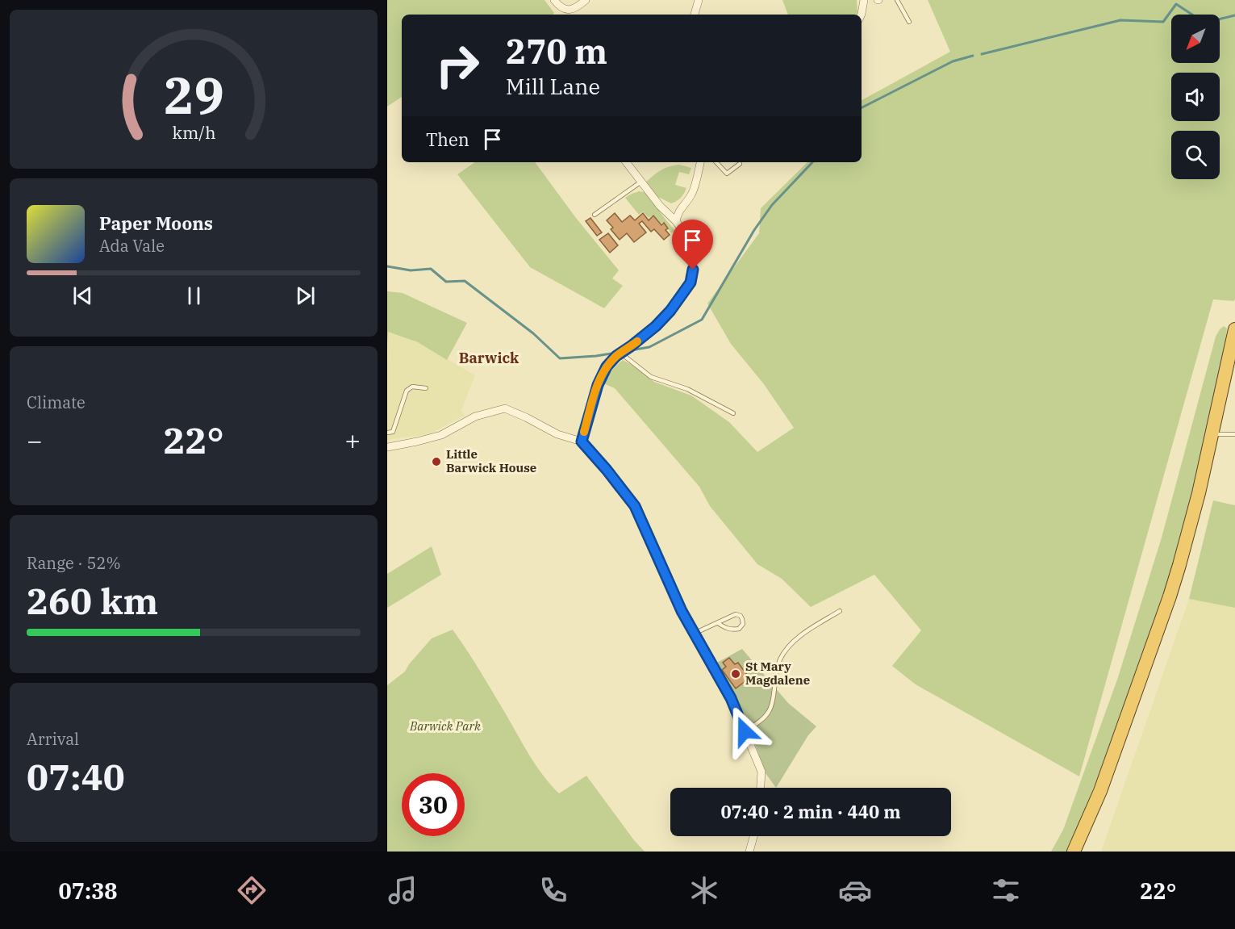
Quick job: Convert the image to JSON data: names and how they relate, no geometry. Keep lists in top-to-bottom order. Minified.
{"districts":["Barwick"],"parks":["Barwick Park"],"places":["Little Barwick House","St Mary Magdalene"],"north":"bottom left","page":{"turn":["270 m","Mill Lane"],"then":"Then","song":["Paper Moons","Ada Vale"],"tile":["Climate",["Range · 52%","260 km"],["Arrival","07:40"]],"heat":["−","22°","+"],"limit":"30","trip":"07:40 · 2 min · 440 m","tabs":["07:38","22°"],"gauge":["29","km/h"]}}
